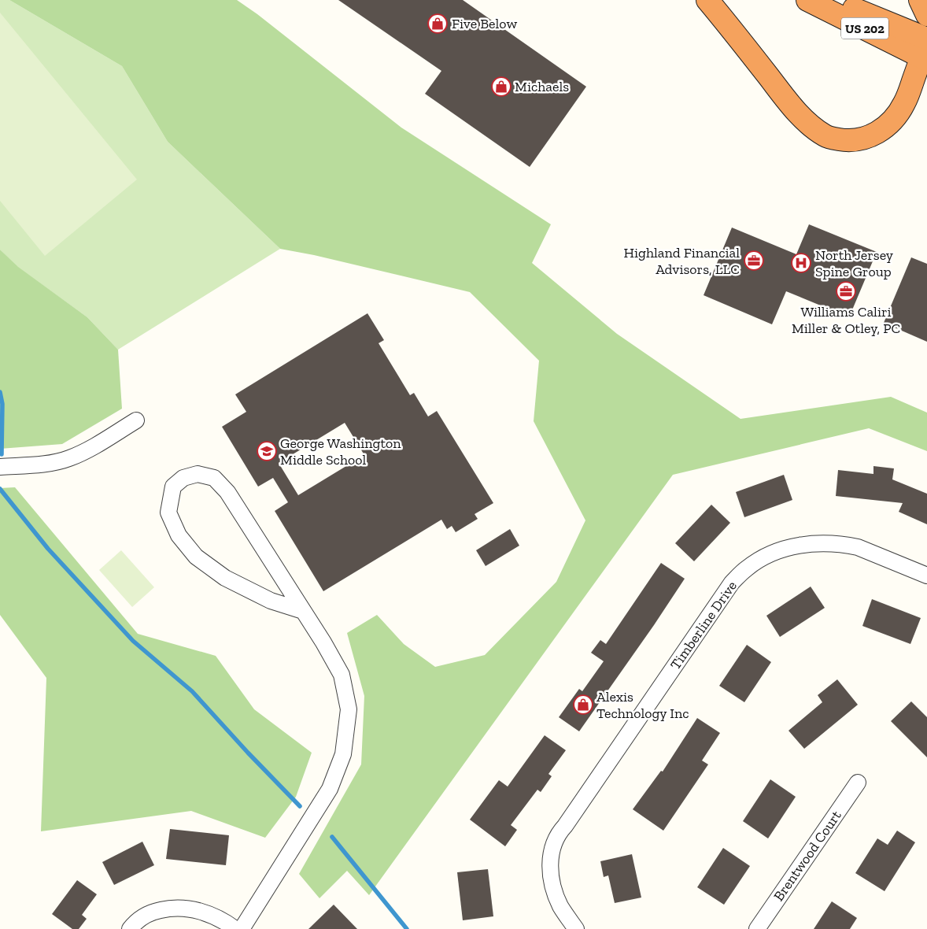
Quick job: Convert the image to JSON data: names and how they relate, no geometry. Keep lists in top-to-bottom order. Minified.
{"streets":{"highway":["US 202"],"street":["Timberline Drive","Brentwood Court"]},"places":{"shop":["Five Below","Michaels","Alexis Technology Inc"],"office":["Highland Financial Advisors, LLC","Williams Caliri Miller & Otley, PC"],"hospital":["North Jersey Spine Group"],"school or university":["George Washington Middle School"]}}
